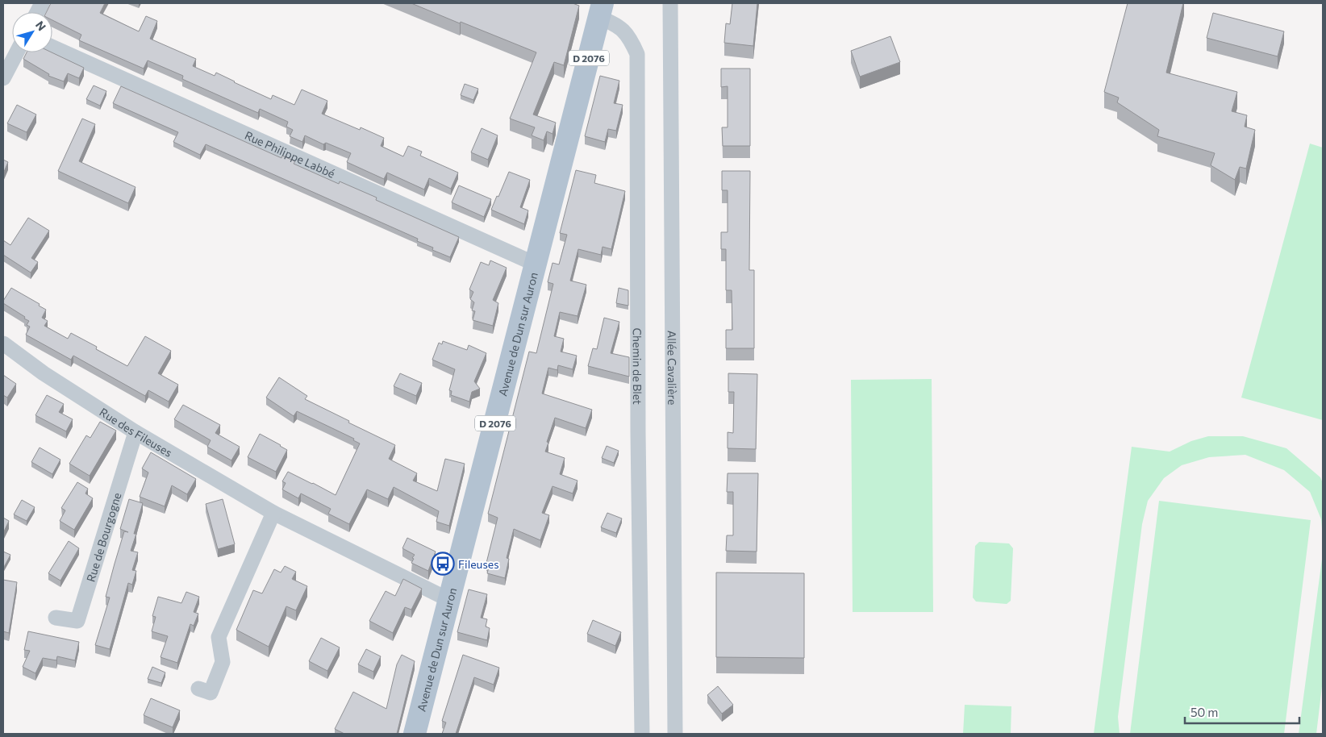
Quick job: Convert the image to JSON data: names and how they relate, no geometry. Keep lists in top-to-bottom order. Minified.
{"streets":{"main road":["D 2076","Avenue de Dun sur Auron"],"street":["Rue Philippe Labbé","Chemin de Blet","Allée Cavalière","Rue des Fileuses","Rue de Bourgogne"]},"crossings":[["Rue Philippe Labbé","Avenue de Dun sur Auron"],["Avenue de Dun sur Auron","Chemin de Blet"],["Avenue de Dun sur Auron","Rue des Fileuses"],["Rue des Fileuses","Rue de Bourgogne"]],"places":{"bus stop":["Fileuses"]},"scale_bar":"50 m","north":"top right"}
